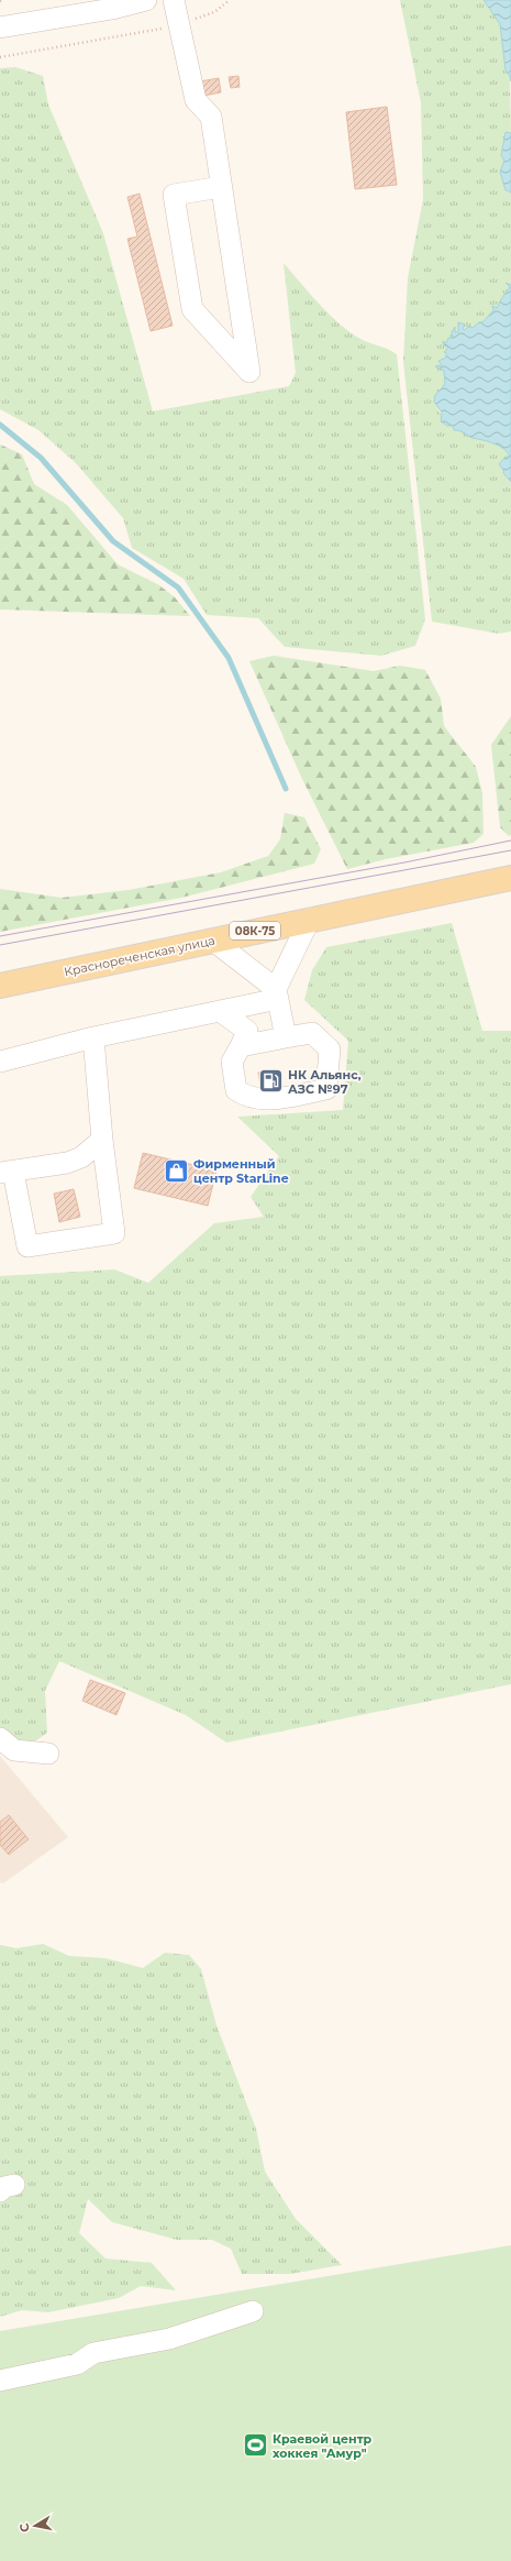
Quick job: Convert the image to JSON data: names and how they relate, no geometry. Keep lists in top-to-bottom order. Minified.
{"streets":{"main road":["08К-75","Краснореченская улица"]},"places":{"fuel station":["НК Альянс, АЗС №97"],"shop":["Фирменный центр StarLine"],"sports":["Краевой центр хоккея \"Амур\""]},"north":"left"}
